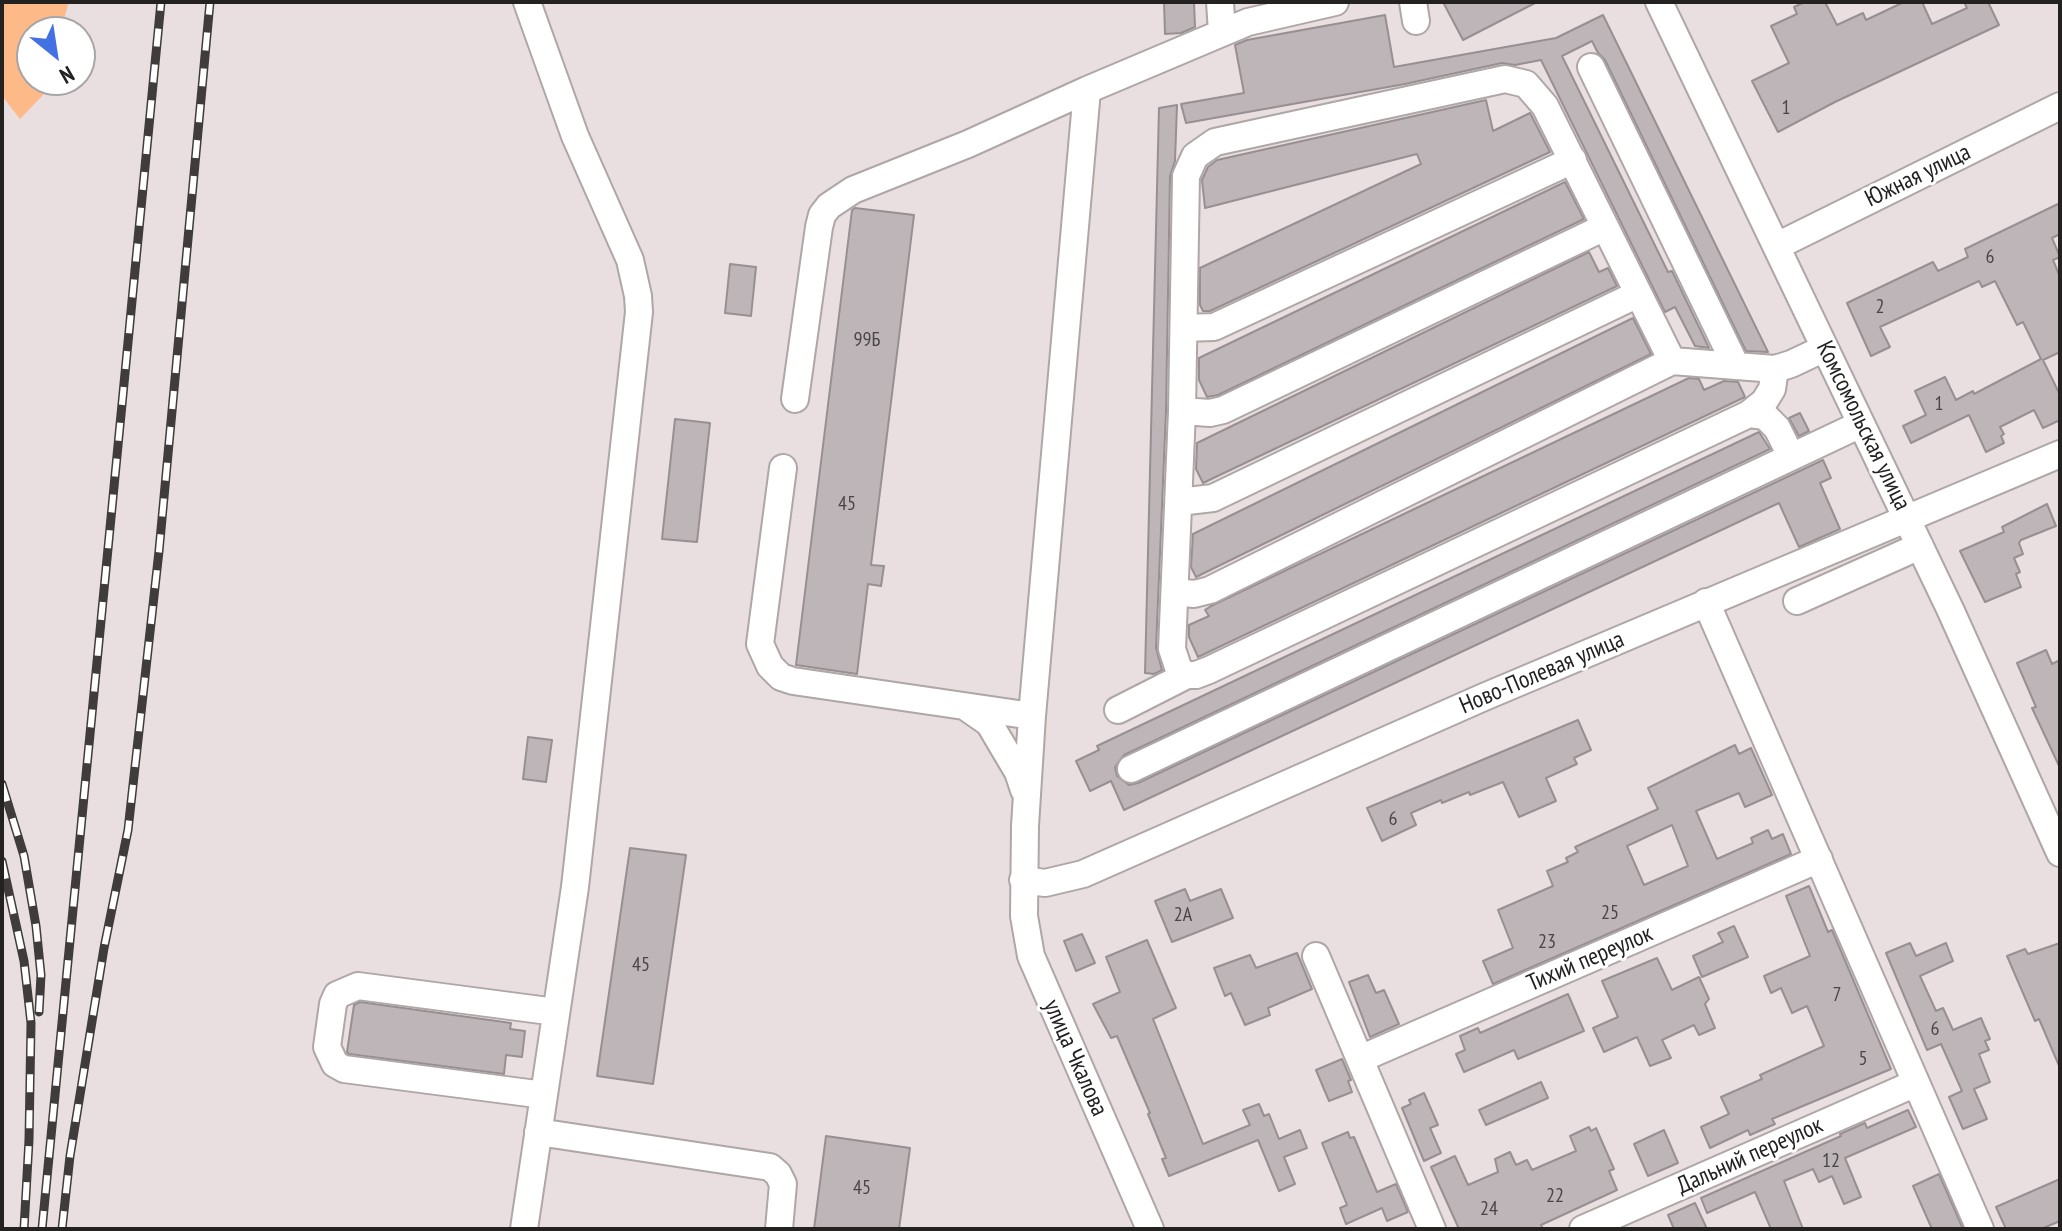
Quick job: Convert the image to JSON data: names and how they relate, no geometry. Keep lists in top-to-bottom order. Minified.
{"streets":{"street":["Южная улица","Комсомольская улица","Ново-Полевая улица","Тихий переулок","улица Чкалова","Дальний переулок"]},"crossings":[["Южная улица","Комсомольская улица"],["Комсомольская улица","Ново-Полевая улица"],["Ново-Полевая улица","улица Чкалова"]],"house_numbers":["1","6","2","99Б","1","45","6","25","2А","23","45","7","6","5","12","45","22","24"],"north":"bottom right"}
